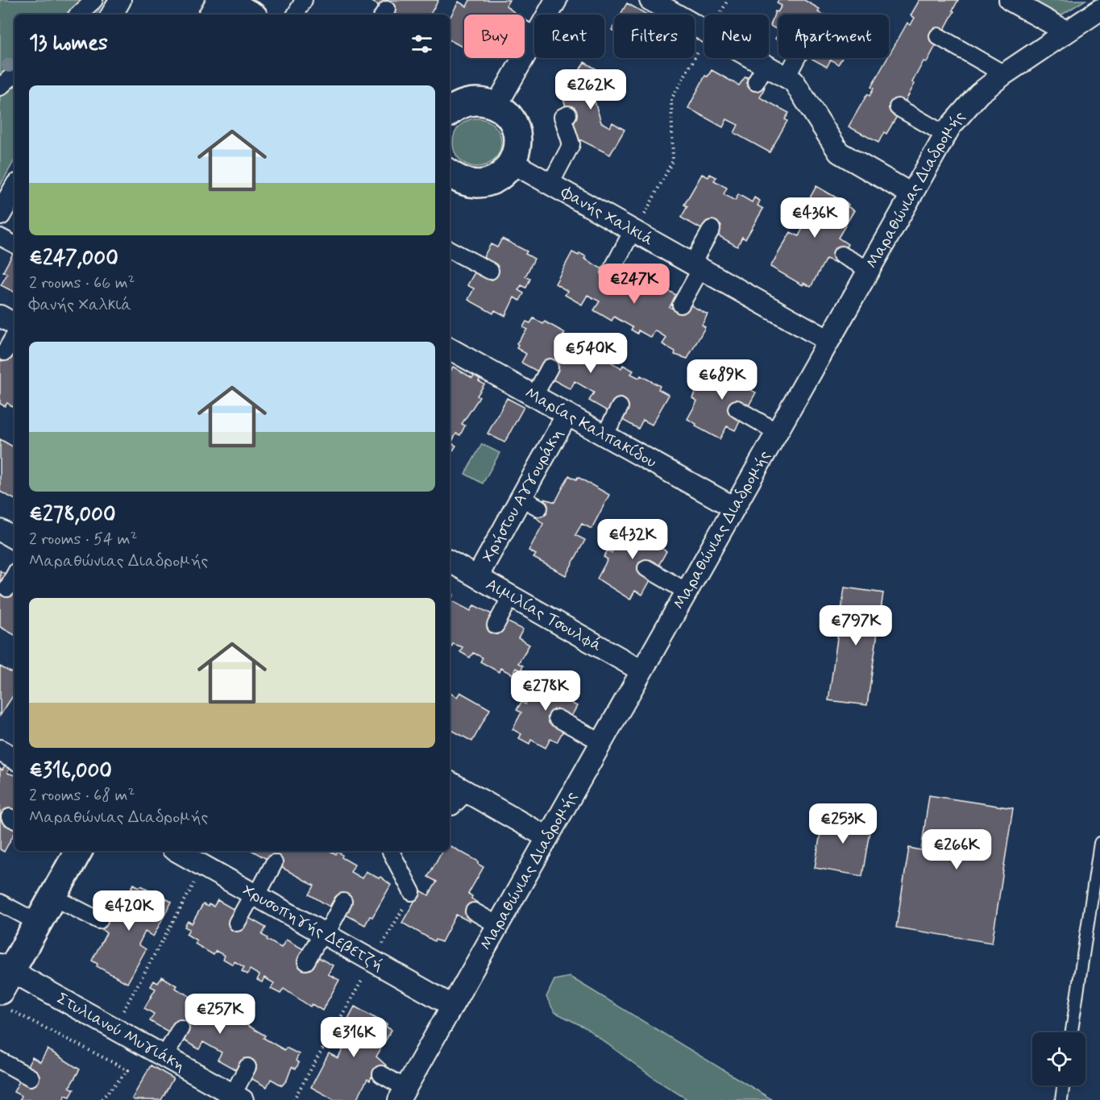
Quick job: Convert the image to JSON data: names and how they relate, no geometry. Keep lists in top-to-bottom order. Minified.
{"streets":{"street":["Μαραθώνιας Διαδρομής","Φανής Χαλκιά","Μαρίας Καλπακίδου","Χρήστου Αγγουράκη","Αιμιλίας Τσουλφά","Χρυσοπηγής Δεβετζή","Στυλιανού Μυγιάκη"]},"crossings":[["Μαραθώνιας Διαδρομής","Φανής Χαλκιά"],["Μαραθώνιας Διαδρομής","Μαρίας Καλπακίδου"],["Μαραθώνιας Διαδρομής","Αιμιλίας Τσουλφά"],["Μαραθώνιας Διαδρομής","Χρυσοπηγής Δεβετζή"],["Μαρίας Καλπακίδου","Χρήστου Αγγουράκη"],["Χρήστου Αγγουράκη","Αιμιλίας Τσουλφά"]],"page":{"chip":["Buy","Rent","Filters","New","Apartment"],"heading":"13 homes","price":["€262K","€436K","€247K","€540K","€689K","€432K","€797K","€278K","€253K","€266K","€420K","€257K","€316K"],"list":[{"name":"€247,000","note":"2 rooms · 66 m² · Φανής Χαλκιά"},{"name":"€278,000","note":"2 rooms · 54 m² · Μαραθώνιας Διαδρομής"},{"name":"€316,000","note":"2 rooms · 68 m² · Μαραθώνιας Διαδρομής"}]}}
